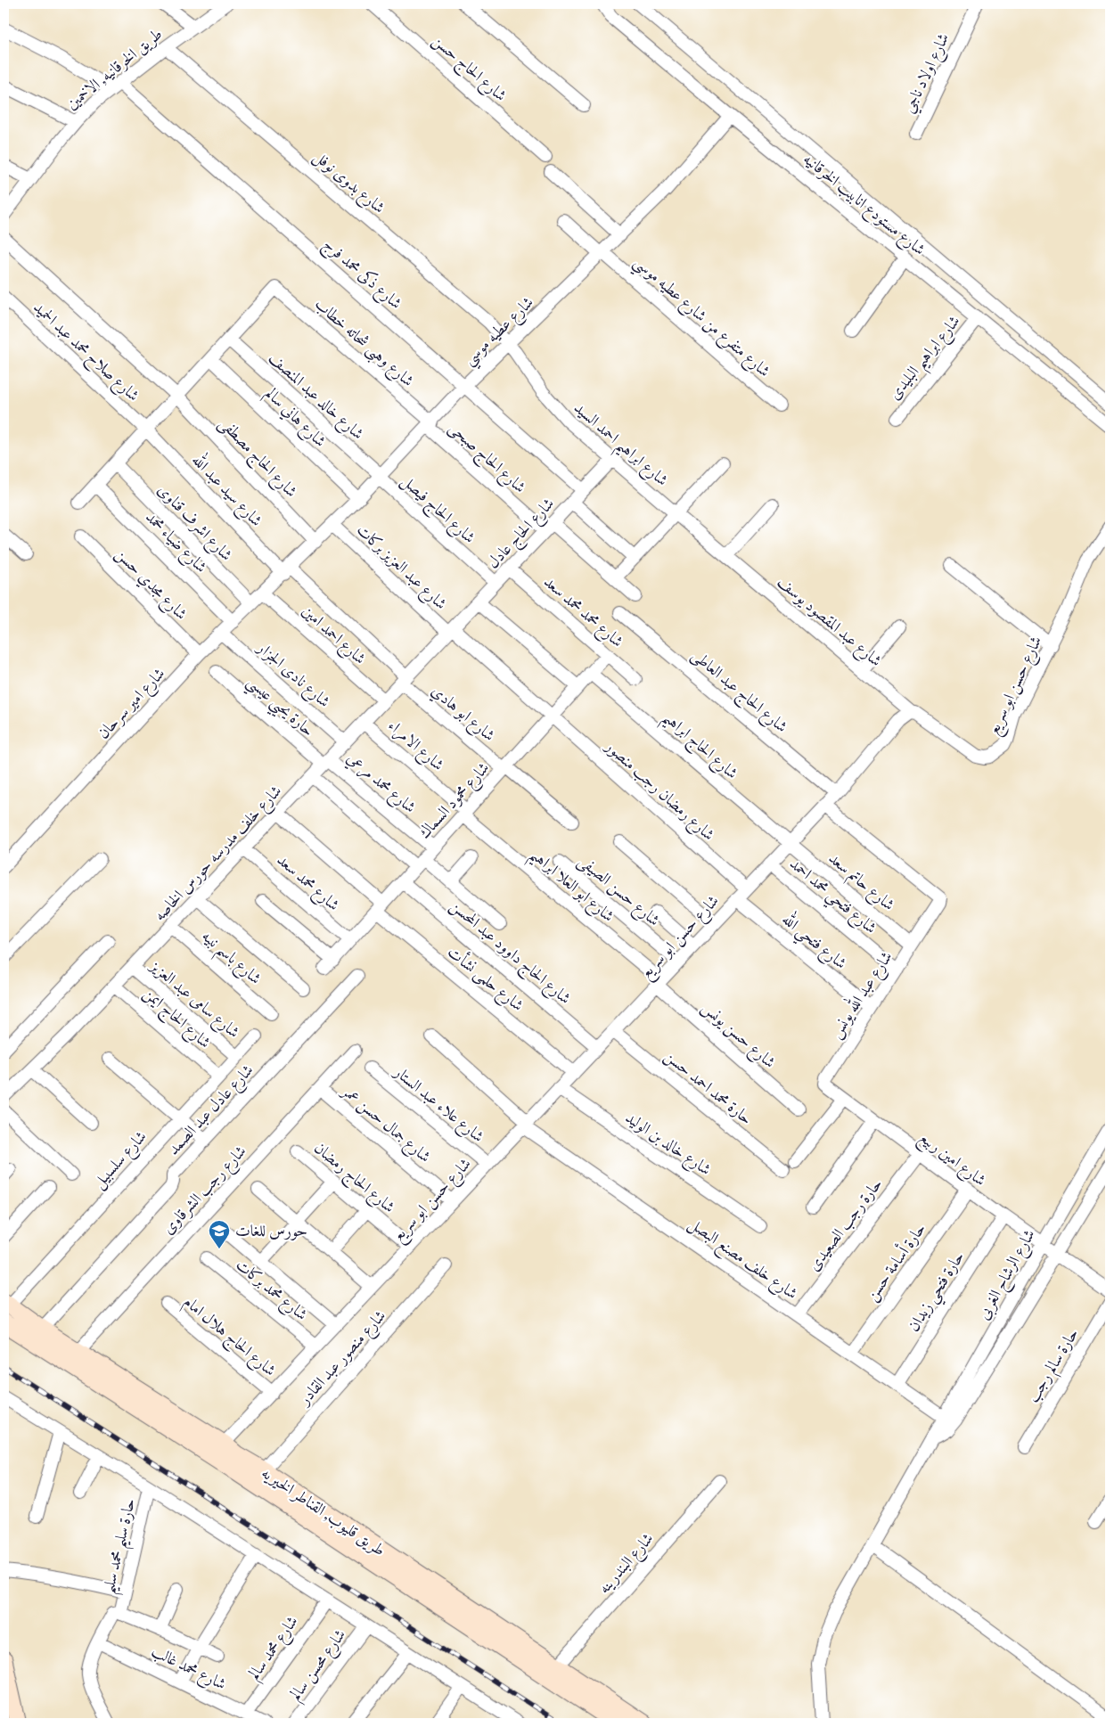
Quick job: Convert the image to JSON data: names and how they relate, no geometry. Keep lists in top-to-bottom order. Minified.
{"streets":{"main road":["طريق قليوب, القناطر الخيريه"],"street":["شارع الحاج حسن","طريق الخرقانيه, الاخمين","شارع اولاد ناجي","شارع بدوى نوفل","شارع مستودع انابيب الخرقانيه","شارع ذكى محمد فرج","شارع متفرع من شارع عطيه موسي","شارع عطيه موسي","شارع وهبى شحاته خطاب","شارع صلاح محمد عبد الحميد","شارع ابراهيم البليدى","شارع خالد عبد المنصف","شارع هاني سالم","شارع ابراهيم احمد السيد","شارع الحاج مصطفى","شارع الحاج صبحى","شارع سيد عبد الله","شارع الحاج فيصل","شارع اشرف قناوى","شارع الحاج عادل","شارع ضياء محمد","شارع عبد العزيز بركات","شارع مجدي حسن","شارع محمد محمد سعد","شارع عبد المقصود يوسف","شارع احمد امين","شارع نادى الجزار","شارع حسن ابو سريع","شارع الحاج عبد العاطى","شارع امير سرحان","حارة يحيي عيسي","شارع ابو هادي","شارع الامراء","شارع الحاج ابراهيم","شارع محمد مرعي","شارع رمضان رجب منصور","شارع محمود السماك","شارع خلف مدرسه حورس الخاصه","شارع حاتم سعد","شارع محمد سعد","شارع ابو العلا ابراهيم","شارع حسن الصيفى","شارع فتحي محمد احمد","شارع فتحي الله","شارع الحاج داوود عبد المحسن","شارع باسم نبيه","شارع حلمى نشأت","شارع عبد الله يونس","شارع سامى عبد العزيز","شارع الحاج ايمن","شارع حسن يونس","حارة محمد احمد حسن","شارع علاء عبد الستار","شارع عادل عبد الصمد","شارع جمال حسن عمر","شارع خالد بن الوليد","شارع امين ربيع","شارع سلسبيل","شارع الحاج رمضان","شارع رجب الشرقاوى","حارة رجب الصعيدى","شارع خلف مصنع البصل","حارة أسامة حسن","شارع الرشاح الغربى","شارع محمد بركات","حارة فتحي زيدان","شارع الحاج هلال امام","شارع منصور عبد القادر","حارة سالم رجب","حارة سليم محمد سليم","شارع البندرينه","شارع محمد سالم","شارع محسن سالم","شارع محمد غالب"]},"crossings":[["طريق الخرقانيه, الاخمين","شارع بدوى نوفل"],["طريق الخرقانيه, الاخمين","شارع ذكى محمد فرج"],["شارع بدوى نوفل","شارع عطيه موسي"],["شارع بدوى نوفل","شارع ابراهيم احمد السيد"],["شارع مستودع انابيب الخرقانيه","شارع عطيه موسي"],["شارع مستودع انابيب الخرقانيه","شارع ابراهيم البليدى"],["شارع ذكى محمد فرج","شارع عطيه موسي"],["شارع ذكى محمد فرج","شارع الحاج عادل"],["شارع متفرع من شارع عطيه موسي","شارع عطيه موسي"],["شارع عطيه موسي","شارع وهبى شحاته خطاب"],["شارع عطيه موسي","شارع خالد عبد المنصف"],["شارع عطيه موسي","شارع هاني سالم"],["شارع عطيه موسي","شارع ابراهيم احمد السيد"],["شارع عطيه موسي","شارع الحاج مصطفى"],["شارع عطيه موسي","شارع الحاج صبحى"],["شارع عطيه موسي","شارع سيد عبد الله"],["شارع عطيه موسي","شارع الحاج فيصل"],["شارع عطيه موسي","شارع عبد العزيز بركات"],["شارع عطيه موسي","شارع امير سرحان"],["شارع وهبى شحاته خطاب","شارع خالد عبد المنصف"],["شارع وهبى شحاته خطاب","شارع الحاج صبحى"],["شارع صلاح محمد عبد الحميد","شارع سيد عبد الله"],["شارع خالد عبد المنصف","شارع الحاج فيصل"],["شارع ابراهيم احمد السيد","شارع الحاج عادل"],["شارع ابراهيم احمد السيد","شارع عبد المقصود يوسف"],["شارع الحاج صبحى","شارع الحاج عادل"],["شارع سيد عبد الله","شارع امير سرحان"],["شارع سيد عبد الله","شارع ابو هادي"],["شارع سيد عبد الله","شارع خلف مدرسه حورس الخاصه"],["شارع الحاج فيصل","شارع الحاج عادل"],["شارع اشرف قناوى","شارع امير سرحان"],["شارع الحاج عادل","شارع عبد العزيز بركات"],["شارع الحاج عادل","شارع محمد محمد سعد"],["شارع الحاج عادل","شارع خلف مدرسه حورس الخاصه"],["شارع ضياء محمد","شارع امير سرحان"],["شارع عبد العزيز بركات","شارع رمضان رجب منصور"],["شارع عبد العزيز بركات","شارع محمود السماك"],["شارع عبد العزيز بركات","شارع خلف مدرسه حورس الخاصه"],["شارع مجدي حسن","شارع امير سرحان"],["شارع محمد محمد سعد","شارع محمود السماك"],["شارع عبد المقصود يوسف","شارع حسن ابو سريع"],["شارع احمد امين","شارع امير سرحان"],["شارع احمد امين","شارع خلف مدرسه حورس الخاصه"],["شارع نادى الجزار","شارع امير سرحان"],["شارع نادى الجزار","شارع خلف مدرسه حورس الخاصه"],["شارع حسن ابو سريع","شارع الحاج عبد العاطى"],["شارع حسن ابو سريع","شارع الحاج ابراهيم"],["شارع حسن ابو سريع","شارع رمضان رجب منصور"],["شارع حسن ابو سريع","شارع حاتم سعد"],["شارع حسن ابو سريع","شارع ابو العلا ابراهيم"],["شارع حسن ابو سريع","شارع حسن الصيفى"],["شارع حسن ابو سريع","شارع فتحي محمد احمد"],["شارع حسن ابو سريع","شارع فتحي الله"],["شارع حسن ابو سريع","شارع الحاج داوود عبد المحسن"],["شارع حسن ابو سريع","شارع حلمى نشأت"],["شارع حسن ابو سريع","شارع عبد الله يونس"],["شارع حسن ابو سريع","شارع حسن يونس"],["شارع حسن ابو سريع","حارة محمد احمد حسن"],["شارع حسن ابو سريع","شارع علاء عبد الستار"],["شارع حسن ابو سريع","شارع جمال حسن عمر"],["شارع حسن ابو سريع","شارع خالد بن الوليد"],["شارع حسن ابو سريع","شارع الحاج رمضان"],["شارع حسن ابو سريع","شارع خلف مصنع البصل"],["شارع حسن ابو سريع","شارع محمد بركات"],["شارع حسن ابو سريع","شارع الحاج هلال امام"],["شارع حسن ابو سريع","طريق قليوب, القناطر الخيريه"],["حارة يحيي عيسي","شارع محمد مرعي"],["حارة يحيي عيسي","شارع خلف مدرسه حورس الخاصه"],["شارع ابو هادي","شارع محمود السماك"],["شارع ابو هادي","شارع خلف مدرسه حورس الخاصه"],["شارع الامراء","شارع محمود السماك"],["شارع الامراء","شارع خلف مدرسه حورس الخاصه"],["شارع الامراء","شارع ابو العلا ابراهيم"],["شارع الحاج ابراهيم","شارع محمود السماك"],["شارع الحاج ابراهيم","شارع حاتم سعد"],["شارع محمد مرعي","شارع محمود السماك"],["شارع محمد مرعي","شارع خلف مدرسه حورس الخاصه"],["شارع رمضان رجب منصور","شارع محمود السماك"],["شارع محمود السماك","شارع محمد سعد"],["شارع محمود السماك","شارع ابو العلا ابراهيم"],["شارع محمود السماك","شارع الحاج داوود عبد المحسن"],["شارع محمود السماك","شارع حلمى نشأت"],["شارع خلف مدرسه حورس الخاصه","شارع محمد سعد"],["شارع خلف مدرسه حورس الخاصه","شارع باسم نبيه"],["شارع خلف مدرسه حورس الخاصه","شارع حلمى نشأت"],["شارع خلف مدرسه حورس الخاصه","شارع سامى عبد العزيز"],["شارع خلف مدرسه حورس الخاصه","شارع الحاج ايمن"],["شارع حاتم سعد","شارع عبد الله يونس"],["شارع ابو العلا ابراهيم","شارع حسن يونس"],["شارع فتحي محمد احمد","شارع عبد الله يونس"],["شارع فتحي الله","شارع عبد الله يونس"],["شارع عبد الله يونس","شارع امين ربيع"],["شارع سامى عبد العزيز","شارع سلسبيل"],["شارع الحاج ايمن","شارع سلسبيل"],["شارع عادل عبد الصمد","طريق قليوب, القناطر الخيريه"],["شارع جمال حسن عمر","شارع رجب الشرقاوى"],["شارع امين ربيع","حارة رجب الصعيدى"],["شارع امين ربيع","حارة أسامة حسن"],["شارع امين ربيع","شارع الرشاح الغربى"],["شارع امين ربيع","حارة فتحي زيدان"],["شارع سلسبيل","طريق قليوب, القناطر الخيريه"],["شارع رجب الشرقاوى","طريق قليوب, القناطر الخيريه"],["حارة رجب الصعيدى","شارع خلف مصنع البصل"],["شارع خلف مصنع البصل","حارة أسامة حسن"],["شارع خلف مصنع البصل","شارع الرشاح الغربى"],["شارع خلف مصنع البصل","حارة فتحي زيدان"],["شارع منصور عبد القادر","طريق قليوب, القناطر الخيريه"],["طريق قليوب, القناطر الخيريه","شارع البندرينه"],["شارع محمد سالم","شارع محمد غالب"]],"places":{"school or university":["حورس للغات"]}}
